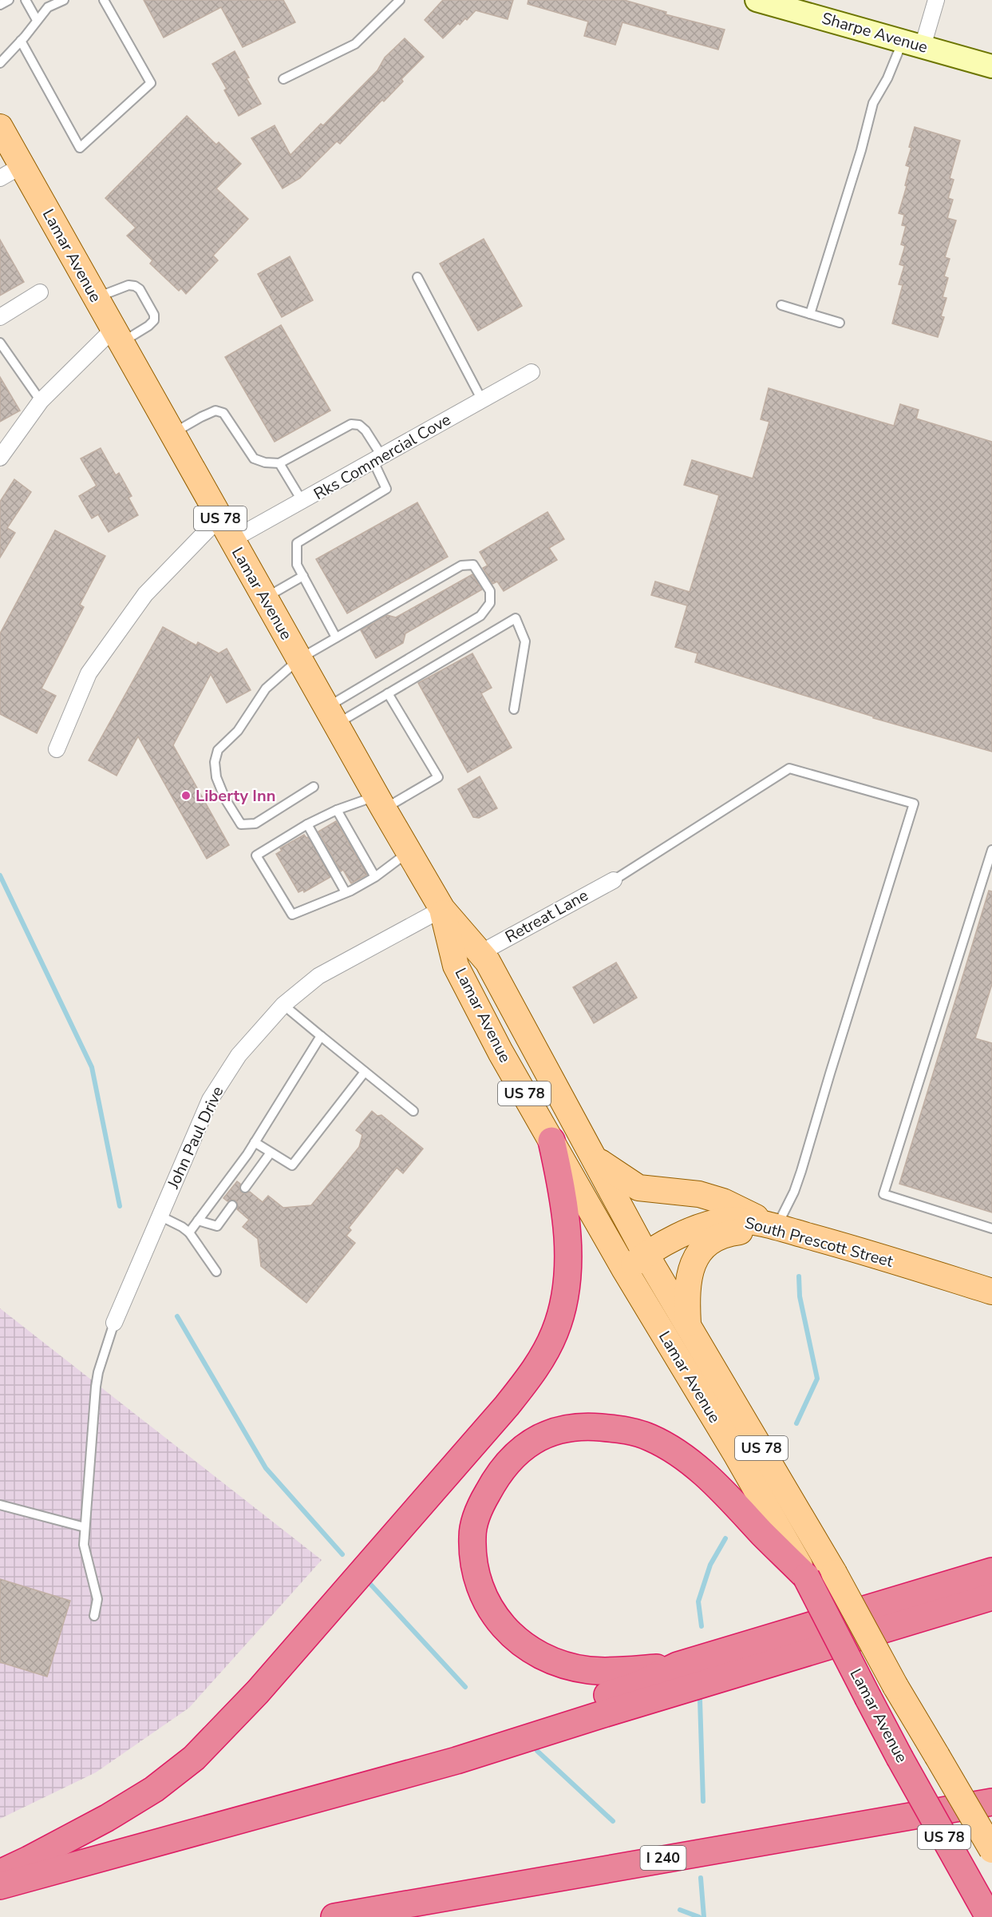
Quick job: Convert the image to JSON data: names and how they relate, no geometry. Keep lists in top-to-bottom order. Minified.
{"streets":{"highway":["Lamar Avenue","US 78","I 240"],"main road":["South Prescott Street"],"street":["Sharpe Avenue","Rks Commercial Cove","Retreat Lane","John Paul Drive"]},"crossings":[["Lamar Avenue","Rks Commercial Cove"],["Lamar Avenue","Retreat Lane"],["Lamar Avenue","John Paul Drive"],["Lamar Avenue","South Prescott Street"]],"places":["Liberty Inn"]}
